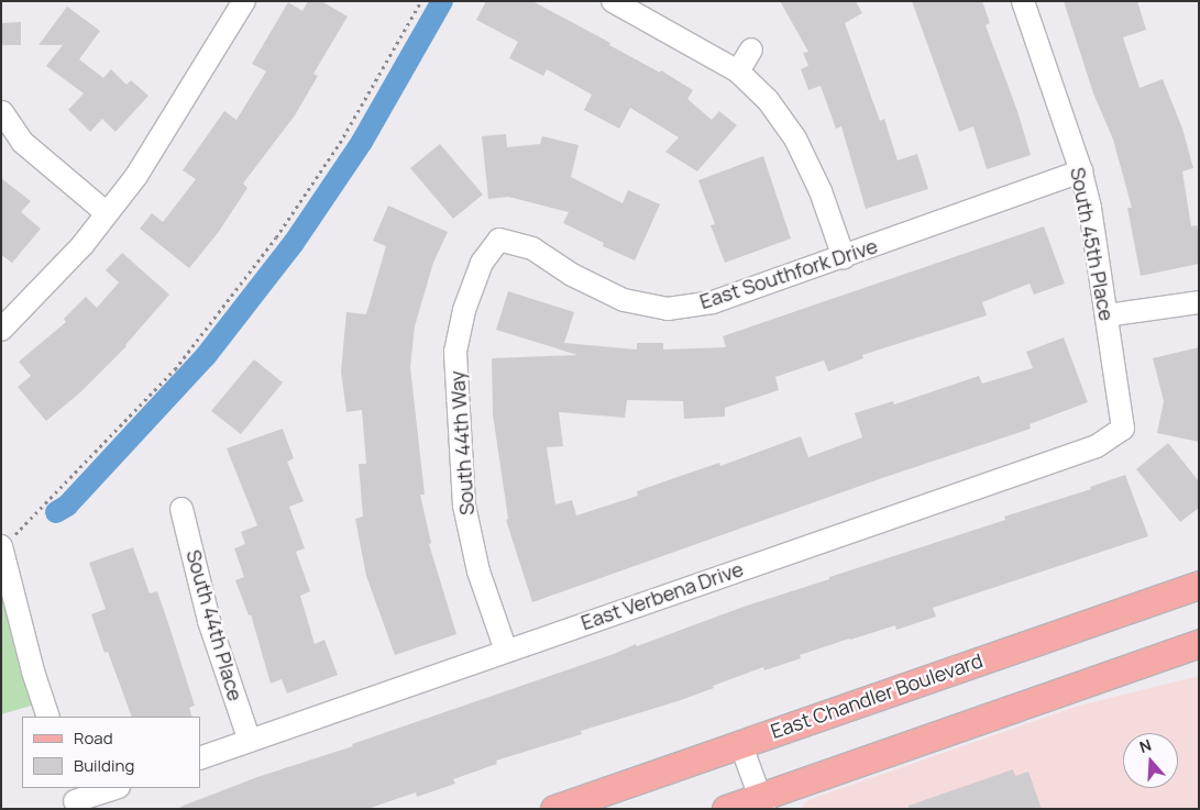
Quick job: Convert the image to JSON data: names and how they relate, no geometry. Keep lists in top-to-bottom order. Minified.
{"streets":{"main road":["East Chandler Boulevard"],"street":["South 45th Place","East Southfork Drive","South 44th Way","East Verbena Drive","South 44th Place"]},"crossings":[["South 45th Place","East Southfork Drive"],["South 45th Place","East Verbena Drive"],["East Southfork Drive","South 44th Way"],["South 44th Way","East Verbena Drive"],["East Verbena Drive","South 44th Place"]],"legend":["Road","Building"],"north":"top"}
